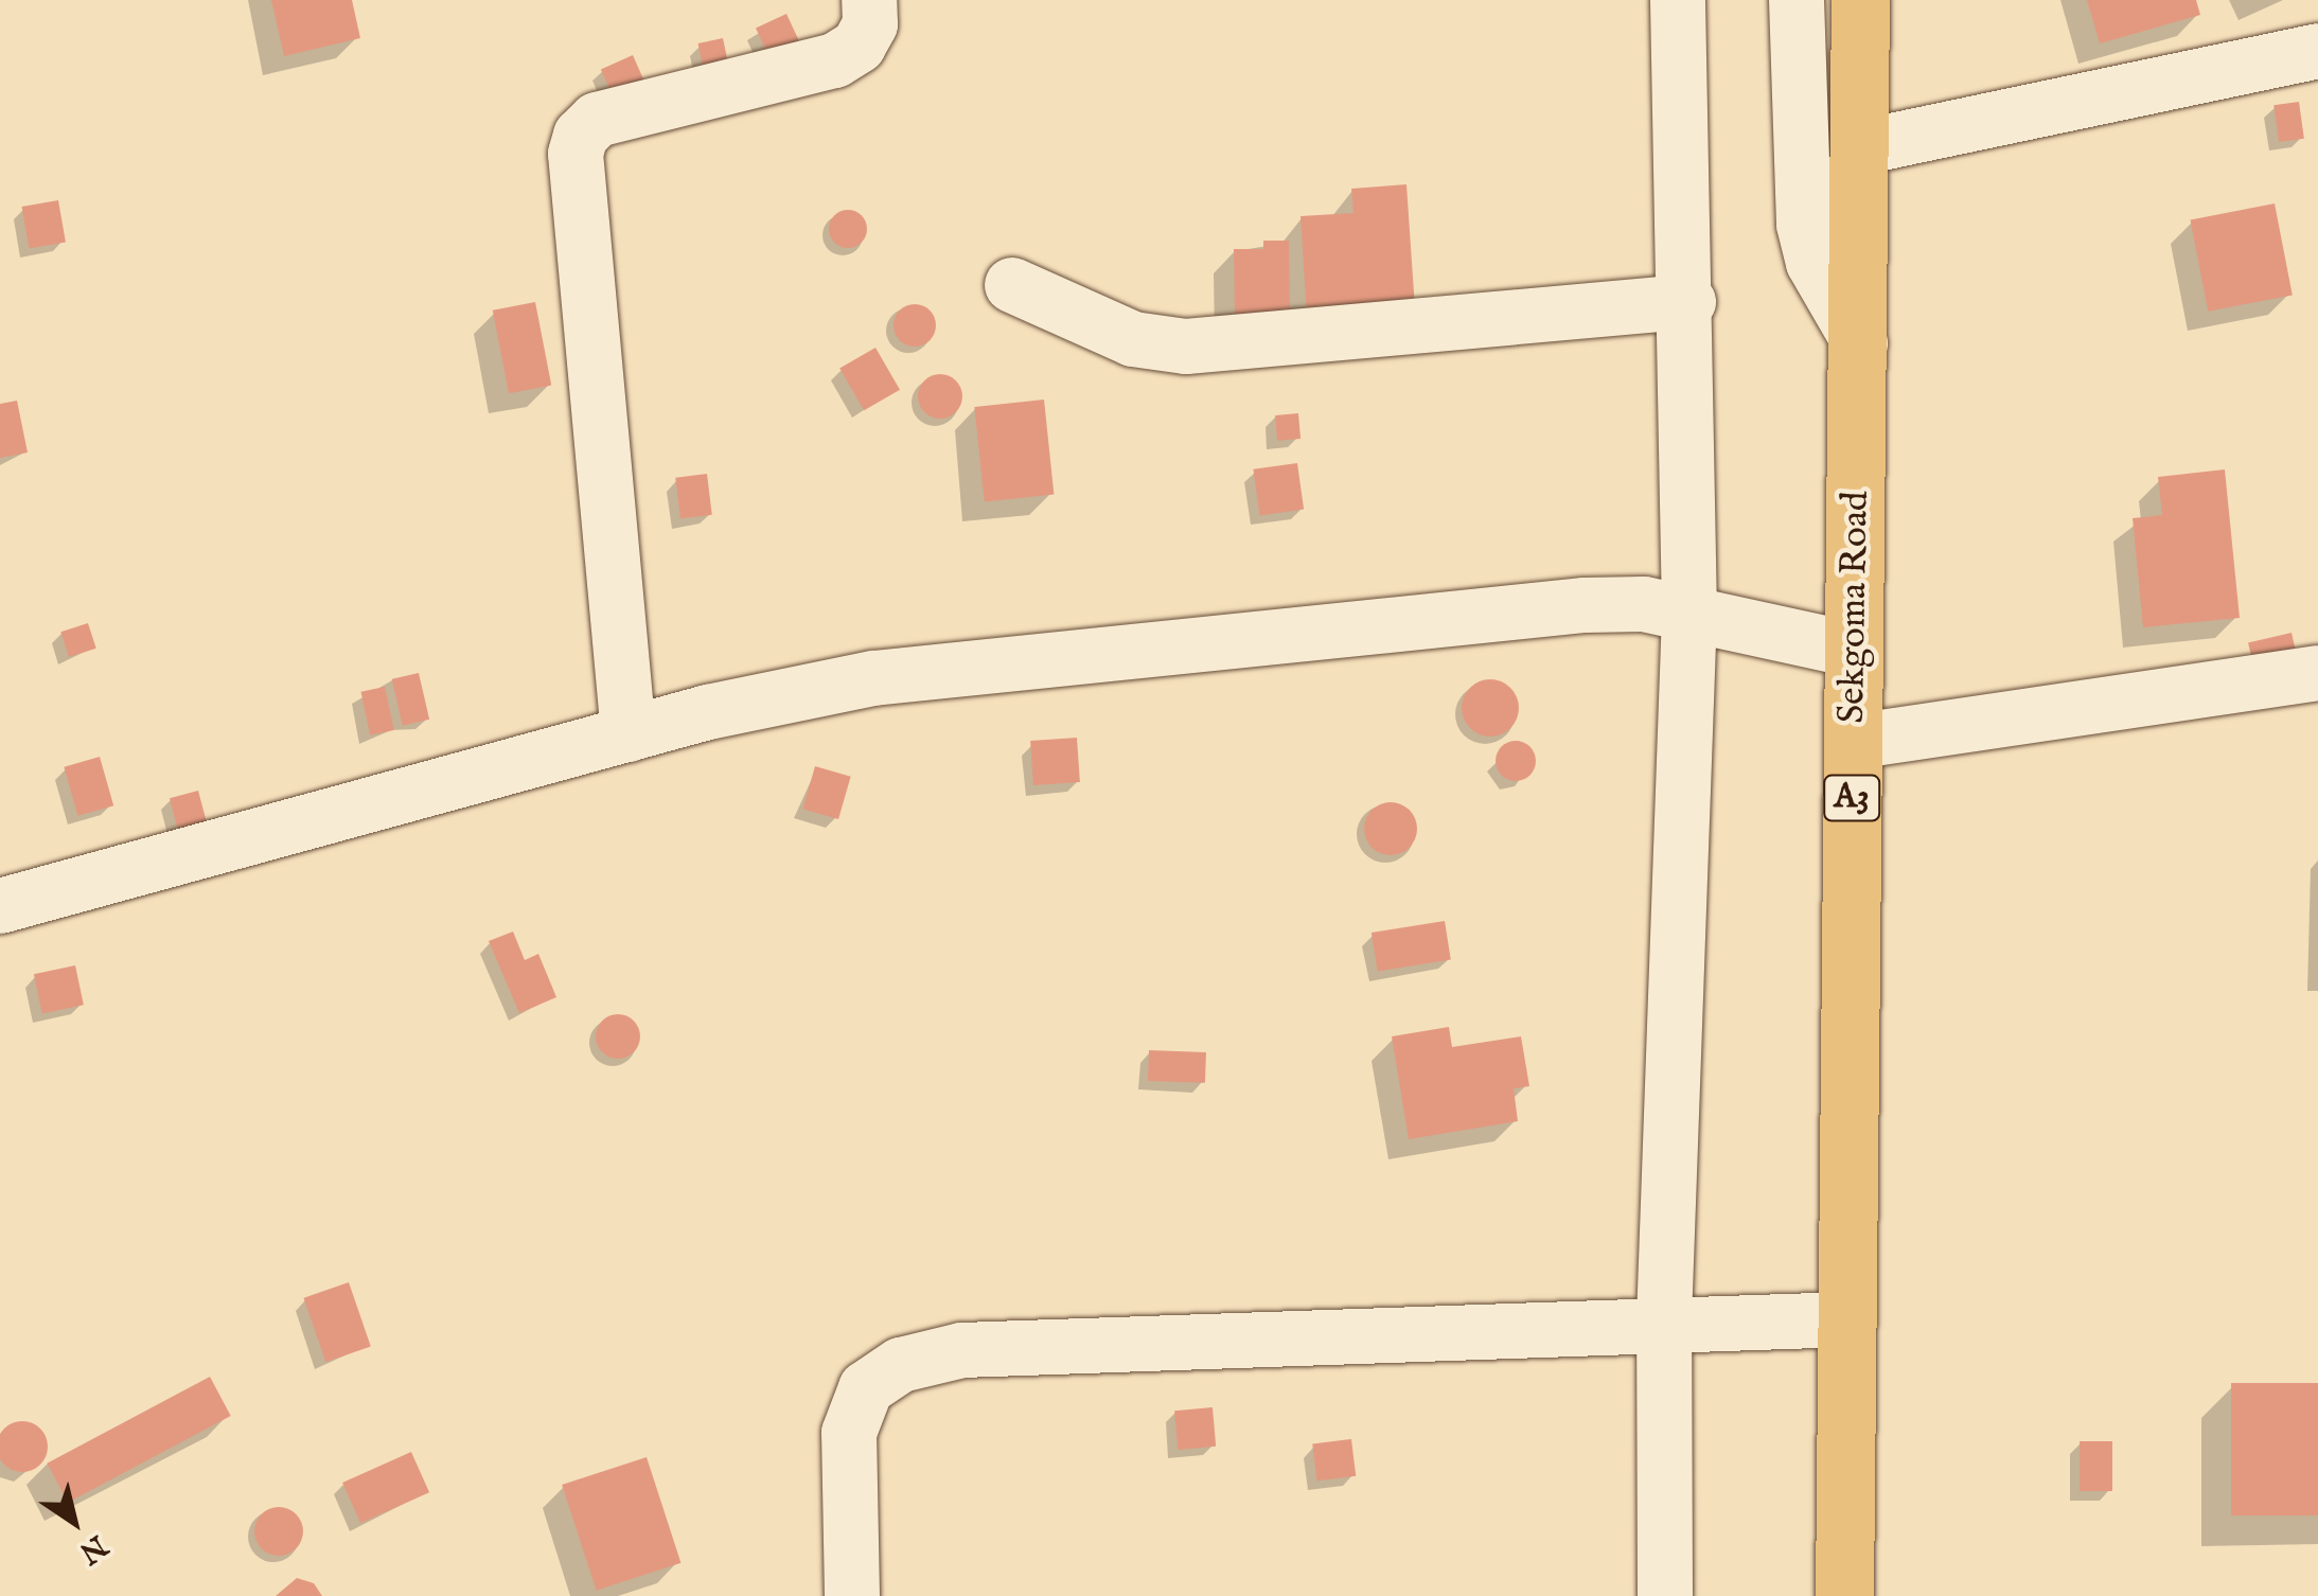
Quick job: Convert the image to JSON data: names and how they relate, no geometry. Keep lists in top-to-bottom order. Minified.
{"streets":{"highway":["Sekgoma Road","A3"]},"north":"bottom right"}
